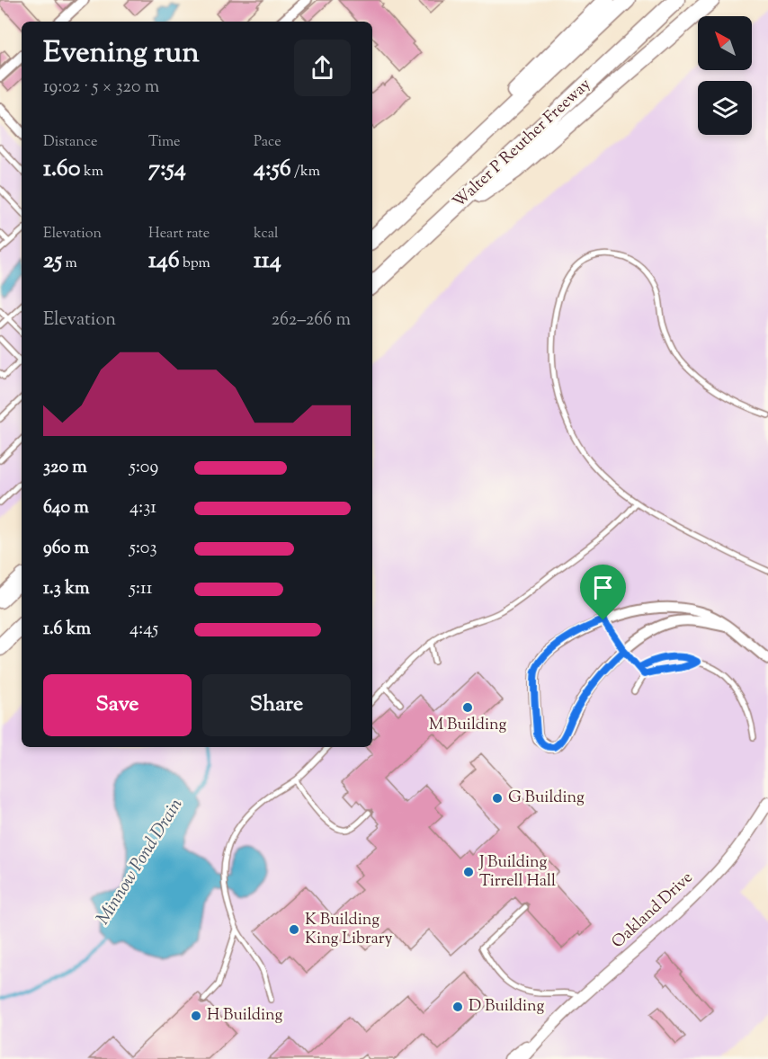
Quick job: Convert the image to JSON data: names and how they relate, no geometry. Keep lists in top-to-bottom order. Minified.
{"streets":{"highway":["Walter P Reuther Freeway"],"street":["Oakland Drive"]},"water":["Minnow Pond Drain"],"places":["M Building","G Building","J Building Tirrell Hall","K Building King Library","D Building","H Building"],"north":"top left","page":{"heading":["Evening run","19:02 · 5 × 320 m"],"stats":[["Distance","1.60 km"],["Time","7:54"],["Pace","4:56 /km"],["Elevation","25 m"],["Heart rate","146 bpm"],["kcal","114"]],"chart":["Elevation","262–266 m"],"list":[{"name":"320 m","note":"5:09"},{"name":"640 m","note":"4:31"},{"name":"960 m","note":"5:03"},{"name":"1.3 km","note":"5:11"},{"name":"1.6 km","note":"4:45"}],"buttons":["Save","Share"]}}
